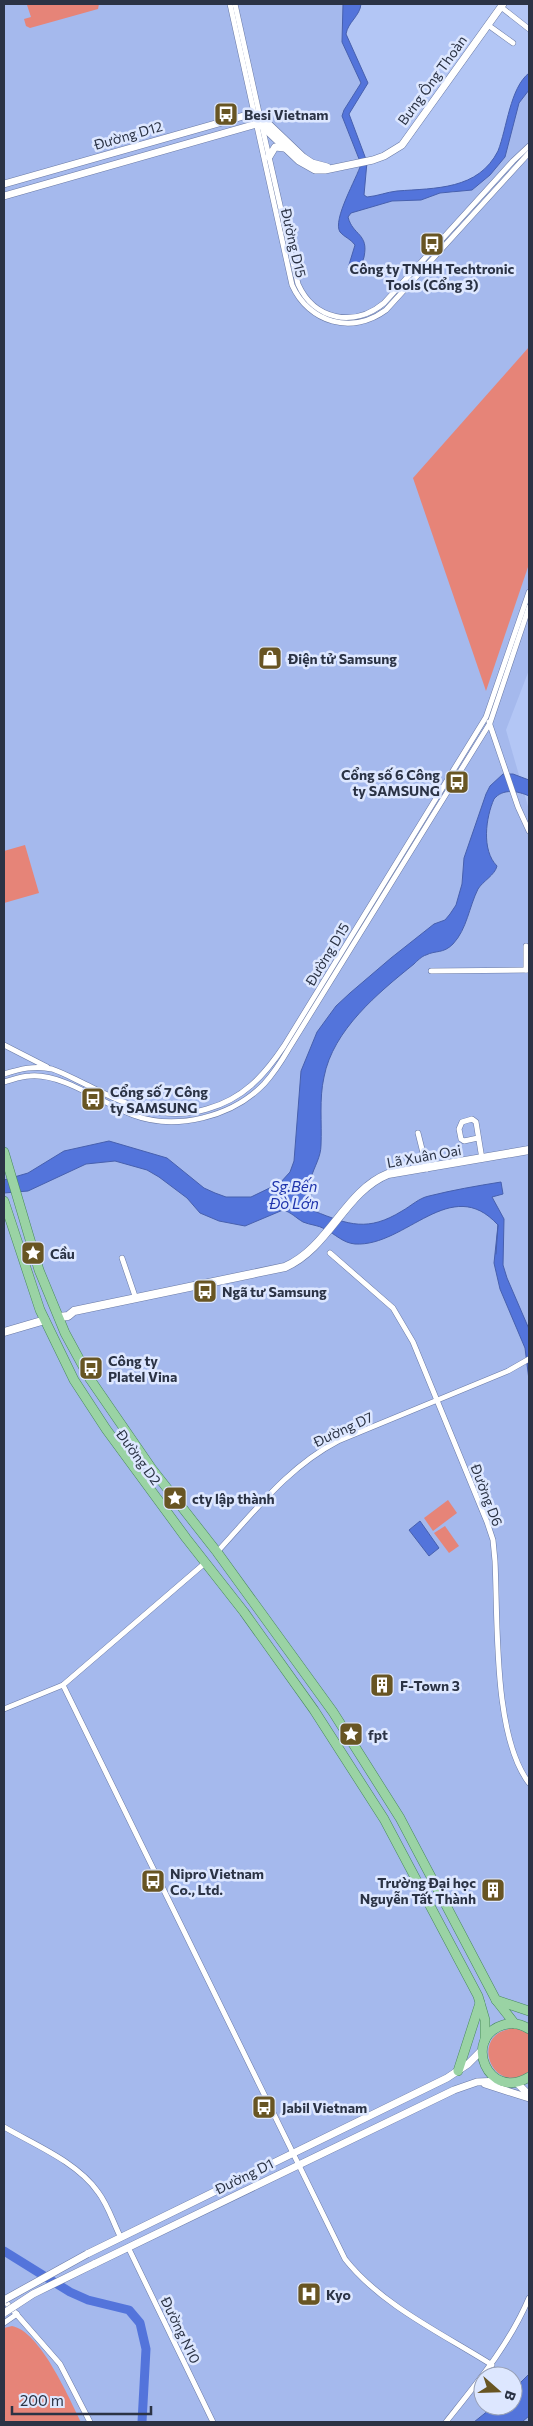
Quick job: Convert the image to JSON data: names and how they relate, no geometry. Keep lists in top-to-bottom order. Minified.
{"streets":{"main road":["Lã Xuân Oai","Đường D2"],"street":["Bưng Ông Thoàn","Đường D12","Đường D15","Đường D7","Đường D6","Đường D1","Đường N10"]},"crossings":[["Đường D12","Đường D15"],["Lã Xuân Oai","Đường D2"],["Đường D7","Đường D2"],["Đường D7","Đường D6"],["Đường D2","Đường D1"],["Đường D1","Đường N10"]],"water":["Sg.Bến Đò Lớn"],"places":{"bus stop":["Besi Vietnam","Công ty TNHH Techtronic Tools (Cổng 3)","Cổng số 6 Công ty SAMSUNG","Cổng số 7 Công ty SAMSUNG","Ngã tư Samsung","Công ty Platel Vina","Nipro Vietnam Co., Ltd.","Jabil Vietnam"],"shop":["Điện tử Samsung"],"place":["Cầu","cty lập thành","fpt"],"building":["F-Town 3","Trường Đại học Nguyễn Tất Thành"],"hospital":["Kyo"]},"scale_bar":"200 m","north":"right"}
